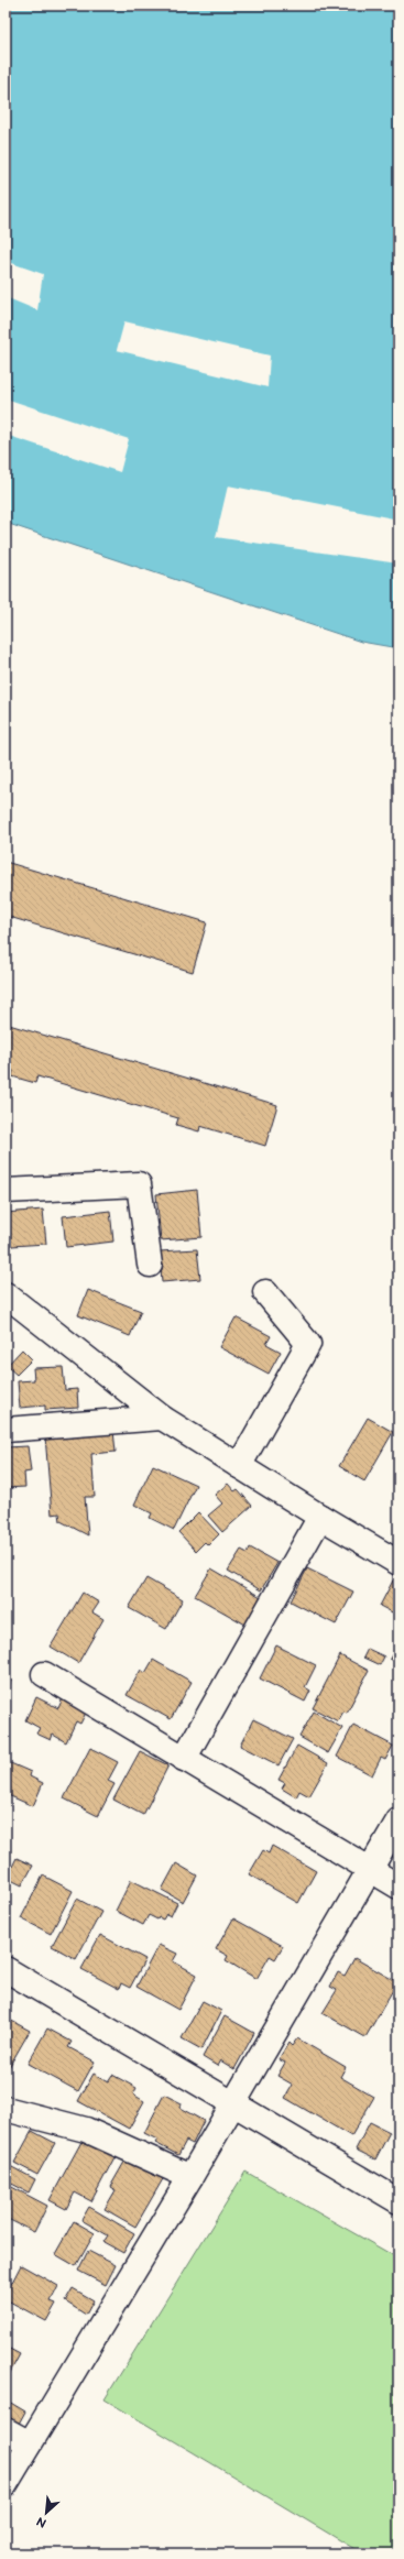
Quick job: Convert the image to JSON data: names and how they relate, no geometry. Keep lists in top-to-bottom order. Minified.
{"north":"bottom left"}
